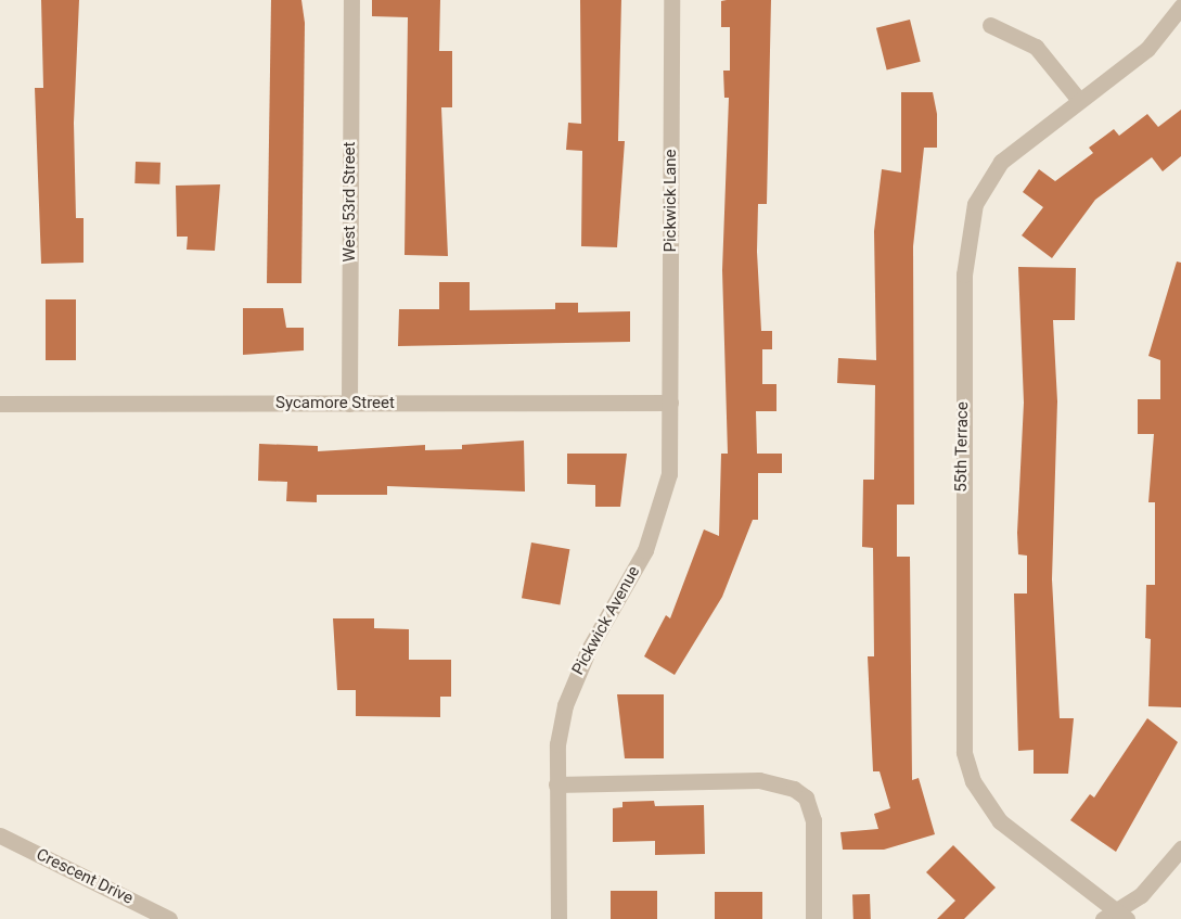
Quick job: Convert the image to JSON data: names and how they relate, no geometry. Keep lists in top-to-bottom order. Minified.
{"streets":{"street":["Pickwick Lane","West 53rd Street","Sycamore Street","55th Terrace","Pickwick Avenue","Crescent Drive"]},"crossings":[["Pickwick Lane","Sycamore Street"],["Pickwick Lane","Pickwick Avenue"],["West 53rd Street","Sycamore Street"],["Sycamore Street","Pickwick Avenue"]]}
